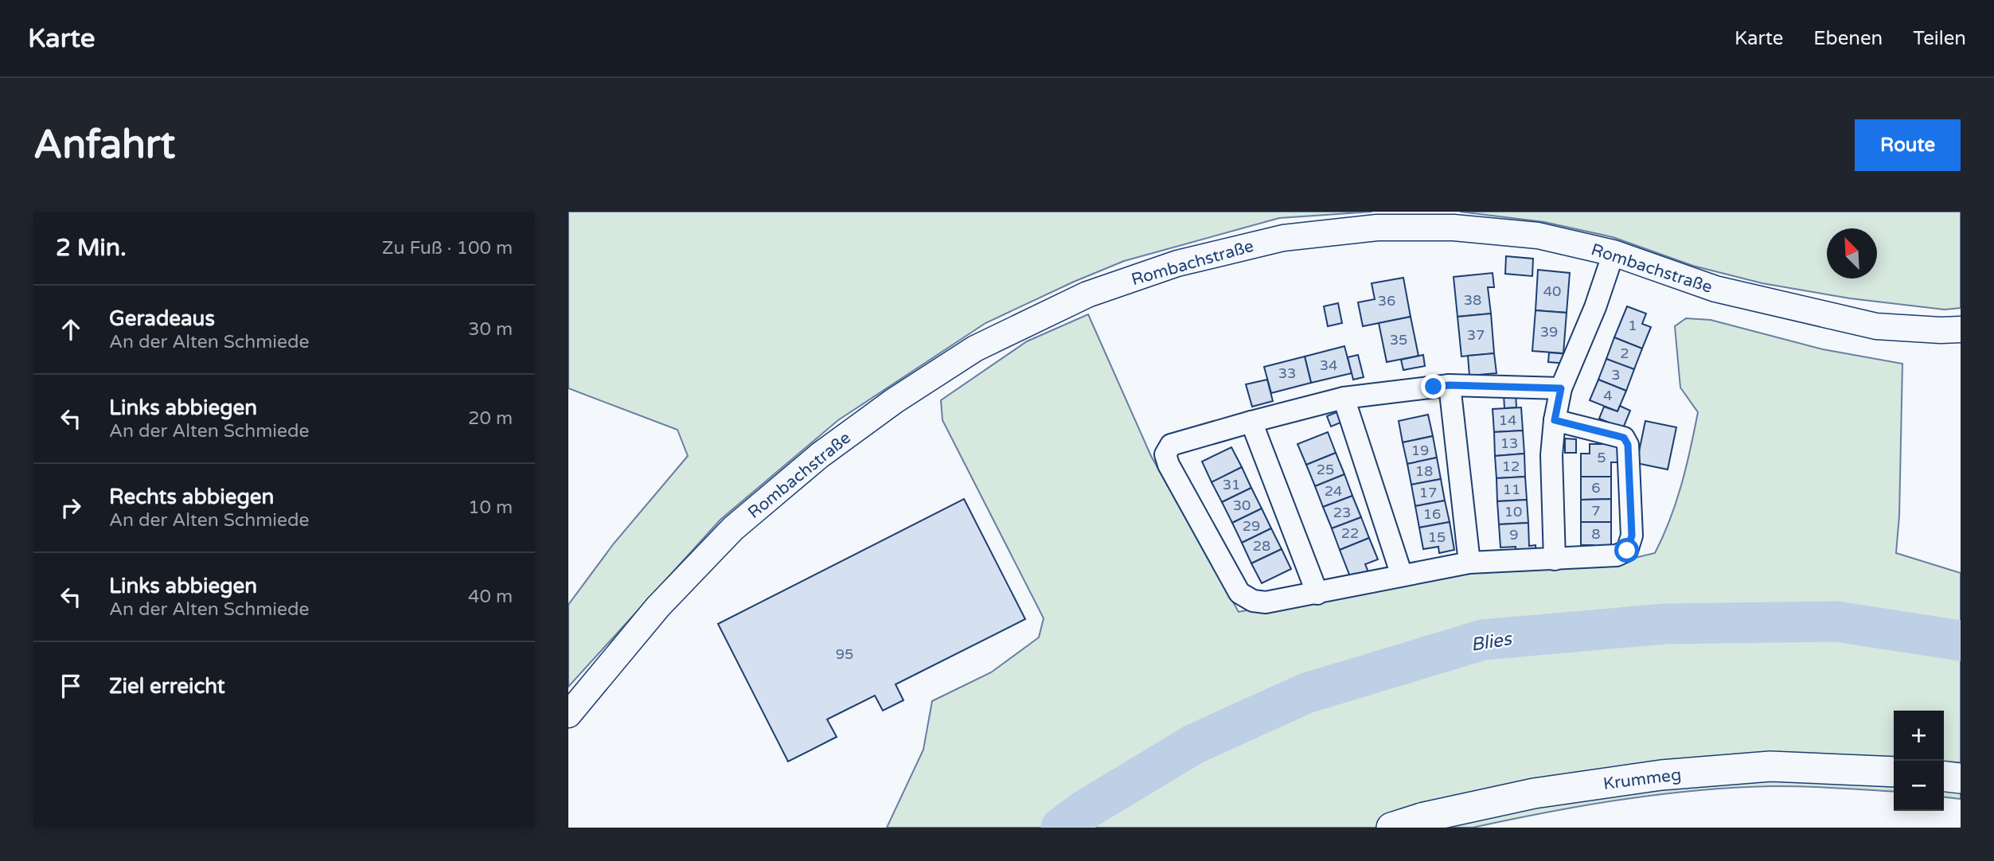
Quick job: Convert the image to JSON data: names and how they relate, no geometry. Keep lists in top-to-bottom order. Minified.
{"streets":{"main road":["Krummeg"],"street":["Rombachstraße"]},"water":["Blies"],"house_numbers":["40","38","36","1","39","37","35","2","34","33","3","4","14","13","19","5","12","25","18","31","6","11","24","17","30","7","10","23","16","29","22","8","9","15","28","95"],"north":"top left","page":{"header":"Karte","nav":["Karte","Ebenen","Teilen"],"buttons":"Route","title":"Anfahrt","heading":["2 Min.","Zu Fuß · 100 m"],"list":[["Geradeaus","An der Alten Schmiede","30 m"],["Links abbiegen","An der Alten Schmiede","20 m"],["Rechts abbiegen","An der Alten Schmiede","10 m"],["Links abbiegen","An der Alten Schmiede","40 m"],"Ziel erreicht"],"map_buttons":["+","−"]}}
